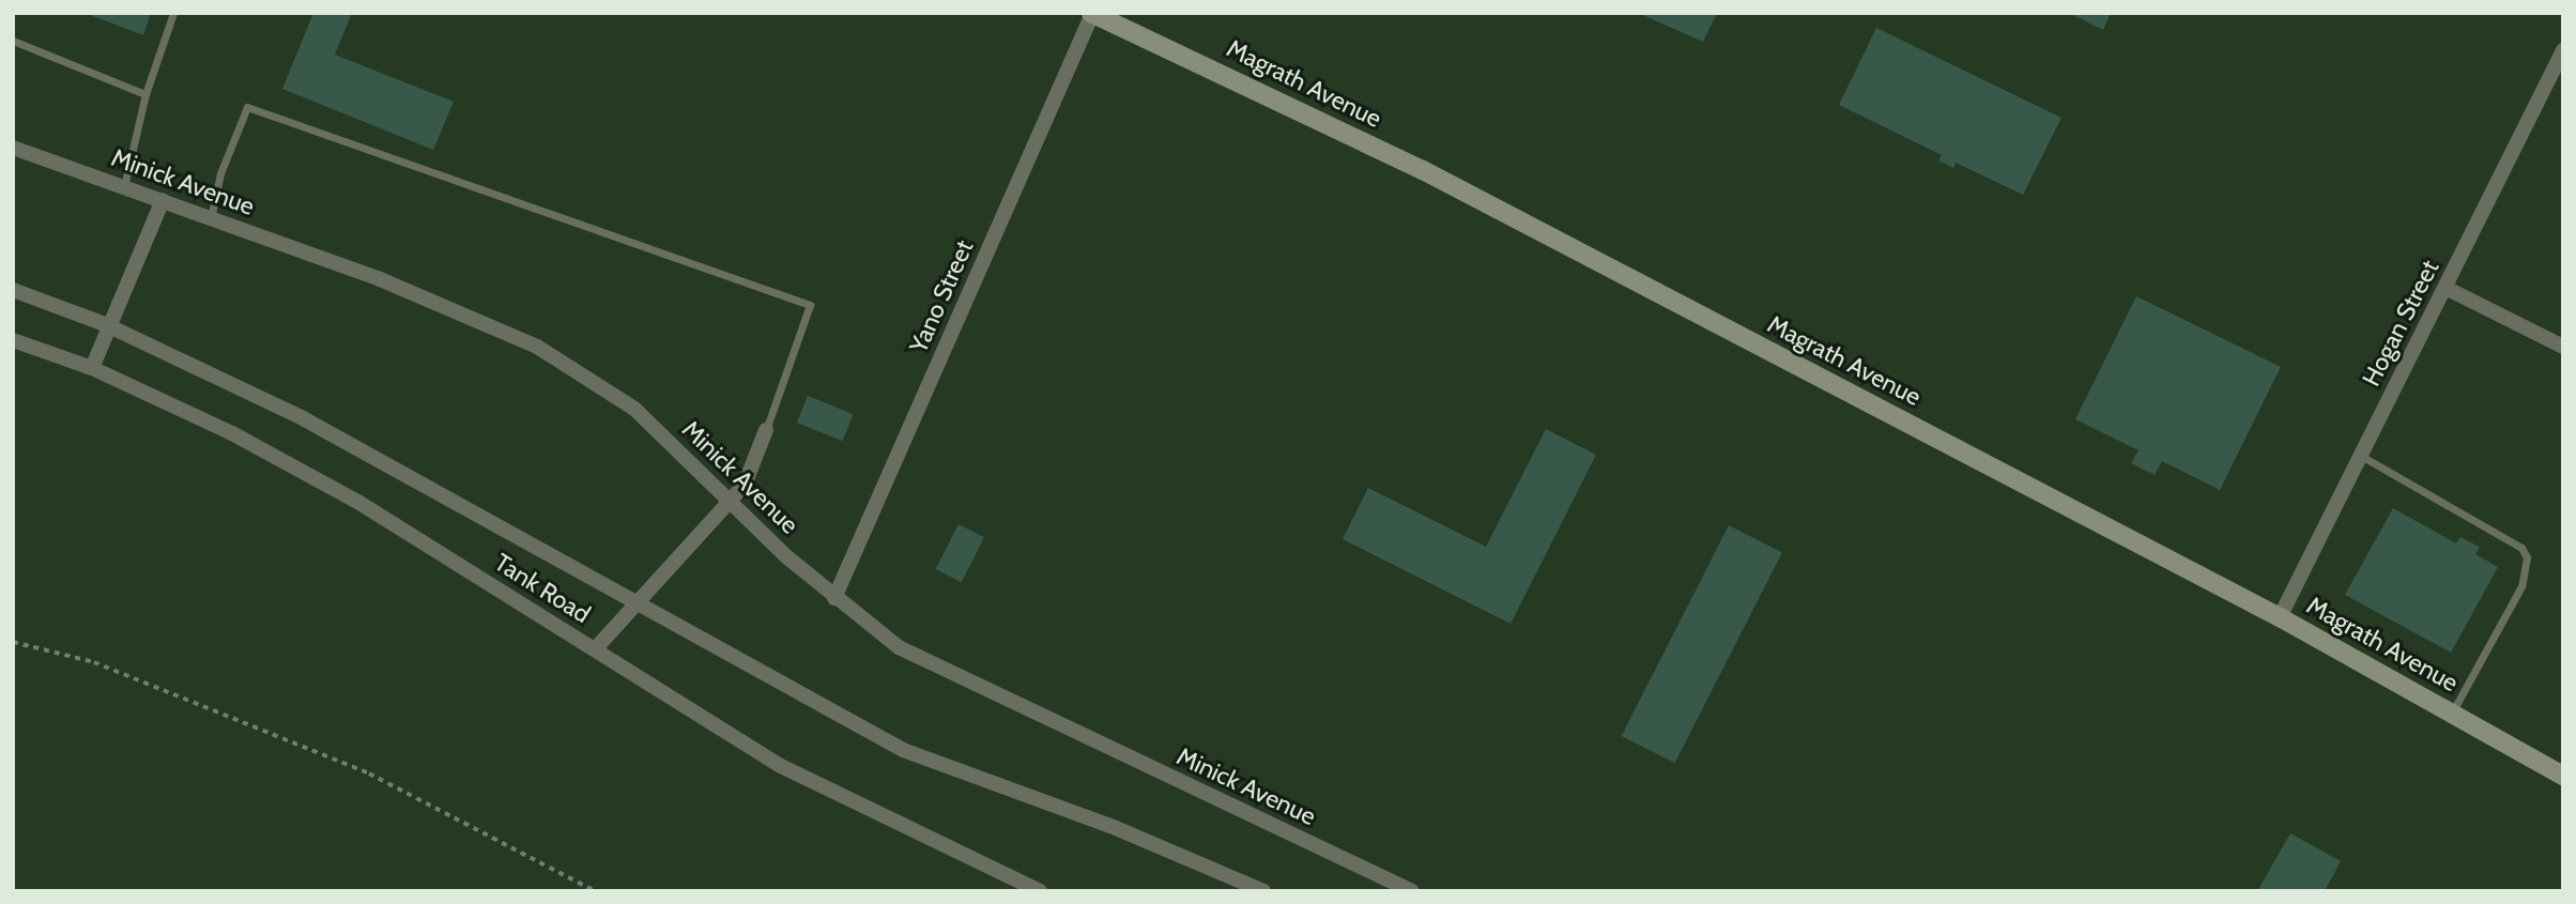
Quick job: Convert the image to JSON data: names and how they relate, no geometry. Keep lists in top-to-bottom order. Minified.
{"streets":{"main road":["Magrath Avenue"],"street":["Minick Avenue","Yano Street","Hogan Street","Tank Road"]},"crossings":[["Magrath Avenue","Yano Street"],["Magrath Avenue","Hogan Street"],["Minick Avenue","Yano Street"]]}
